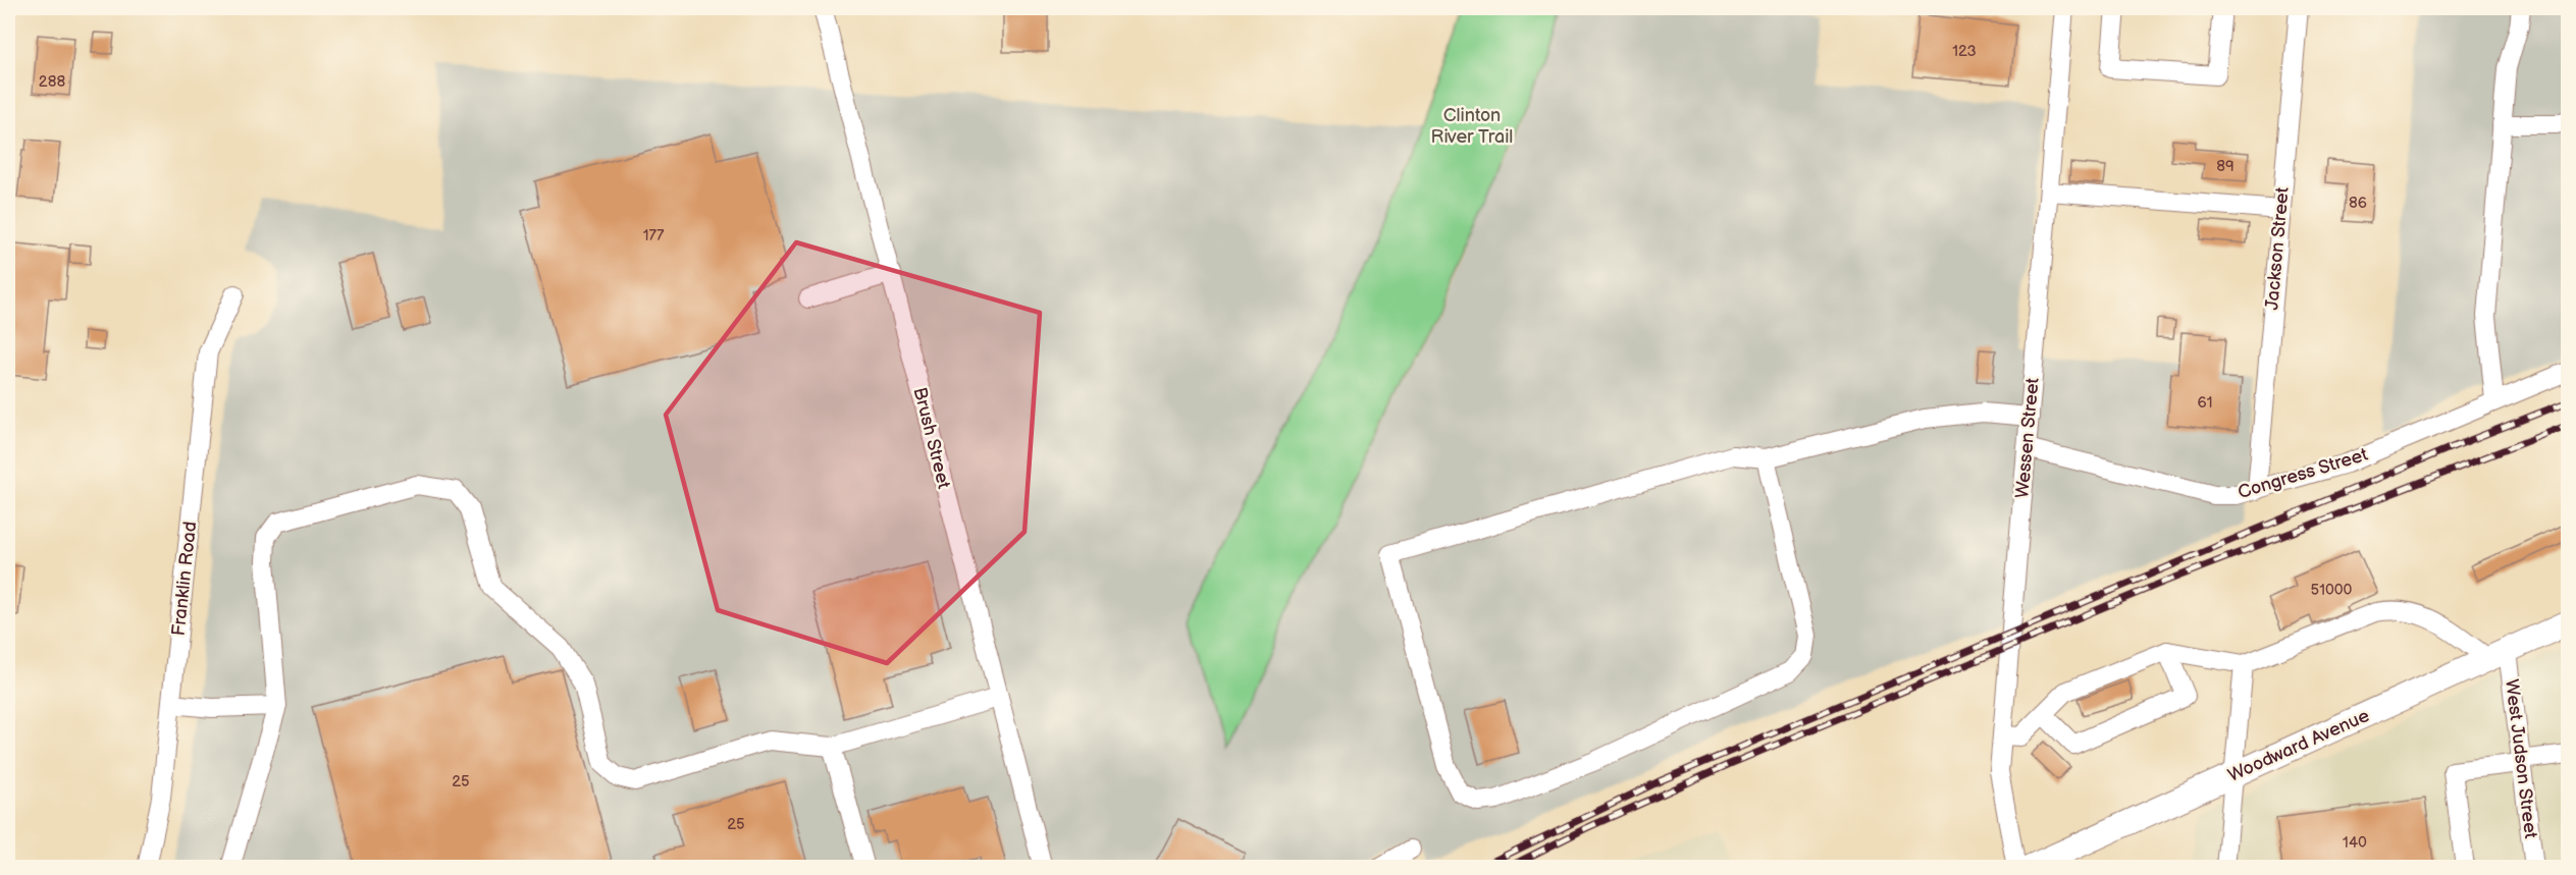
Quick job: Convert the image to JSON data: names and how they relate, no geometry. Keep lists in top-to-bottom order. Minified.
{"streets":{"main road":["Woodward Avenue"],"street":["Jackson Street","Brush Street","Wessen Street","Congress Street","Franklin Road","West Judson Street"]},"crossings":[["Jackson Street","Congress Street"],["Wessen Street","Congress Street"],["Woodward Avenue","West Judson Street"]],"parks":["Clinton River Trail"],"house_numbers":["123","288","89","86","177","61","51000","25","25","140"]}
